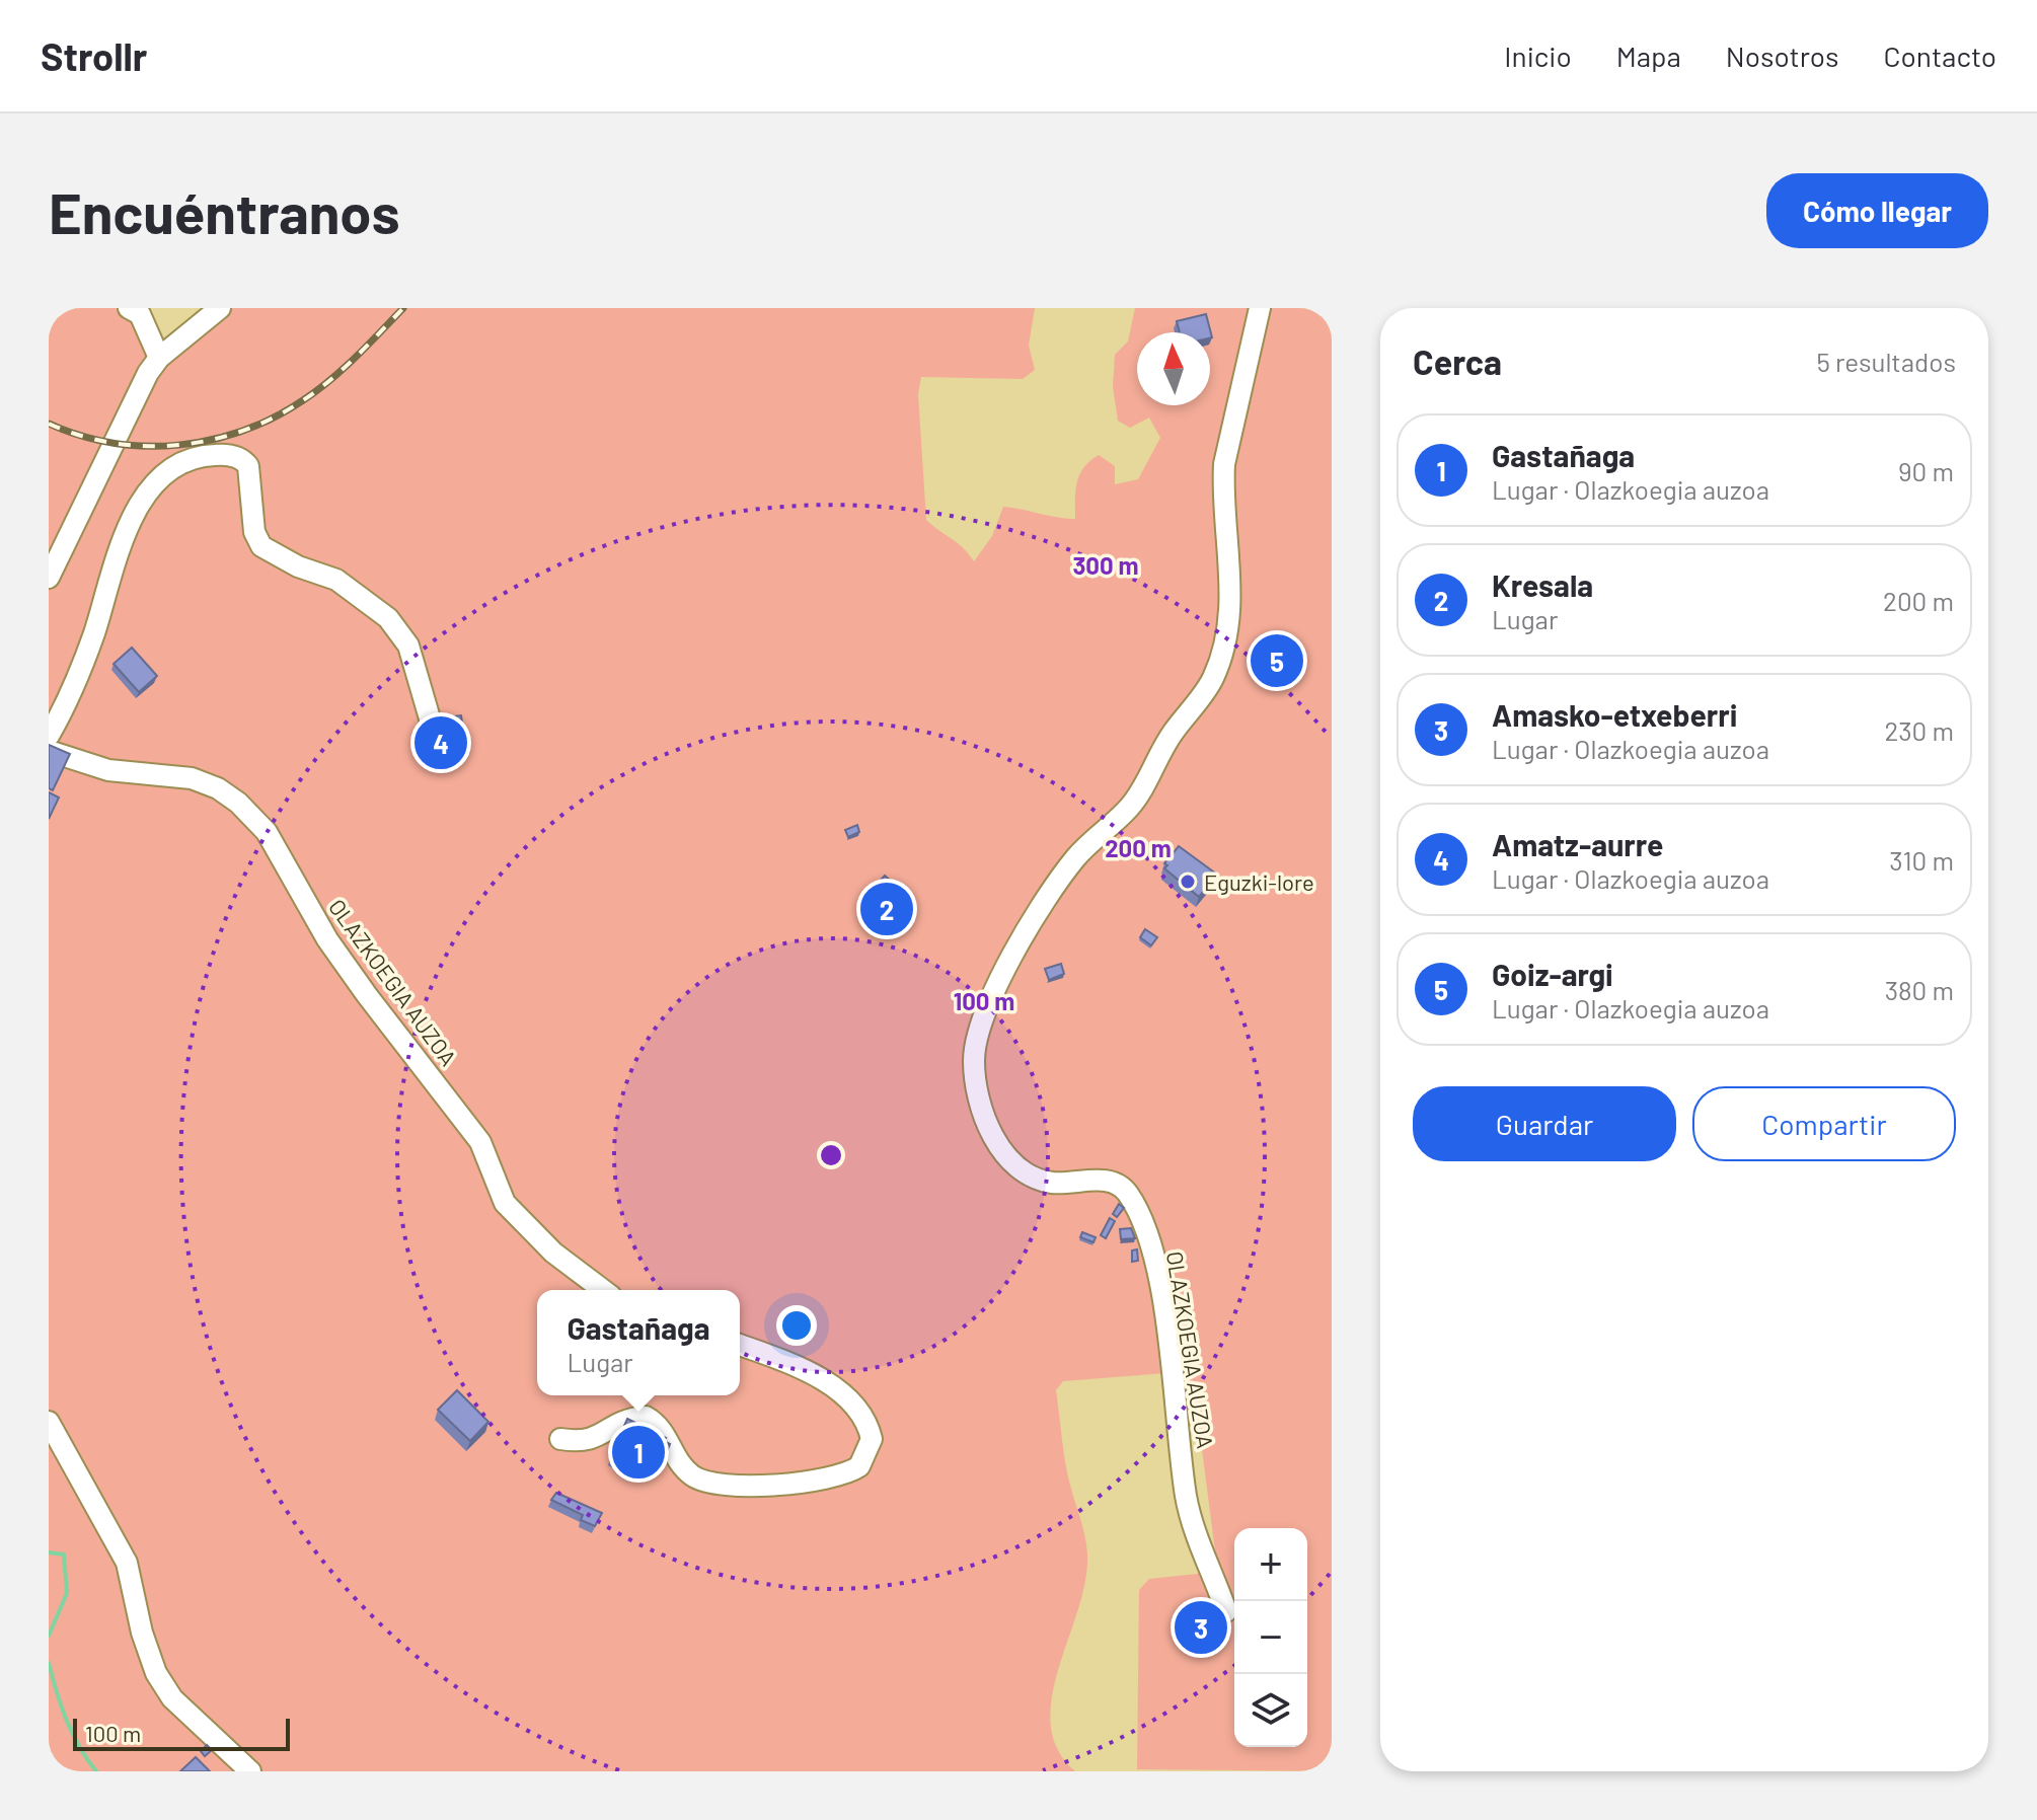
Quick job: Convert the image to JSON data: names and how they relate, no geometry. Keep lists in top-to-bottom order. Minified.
{"streets":{"street":["OLAZKOEGIA AUZOA"]},"places":["Eguzki-lore"],"scale_bar":"100 m","north":"top","page":{"header":"Strollr","nav":["Inicio","Mapa","Nosotros","Contacto"],"buttons":["Cómo llegar",["Guardar","Compartir"]],"title":"Encuéntranos","heading":["Cerca","5 resultados"],"list":[{"mark":"1","name":"Gastañaga","note":"Lugar · Olazkoegia auzoa","value":"90 m"},{"mark":"2","name":"Kresala","note":"Lugar","value":"200 m"},{"mark":"3","name":"Amasko-etxeberri","note":"Lugar · Olazkoegia auzoa","value":"230 m"},{"mark":"4","name":"Amatz-aurre","note":"Lugar · Olazkoegia auzoa","value":"310 m"},{"mark":"5","name":"Goiz-argi","note":"Lugar · Olazkoegia auzoa","value":"380 m"}],"pins":["5","4","2","1","3"],"popup":["Gastañaga","Lugar"],"map_buttons":["+","−"],"scale":"100 m"},"rings":["300 m","200 m","100 m"]}
